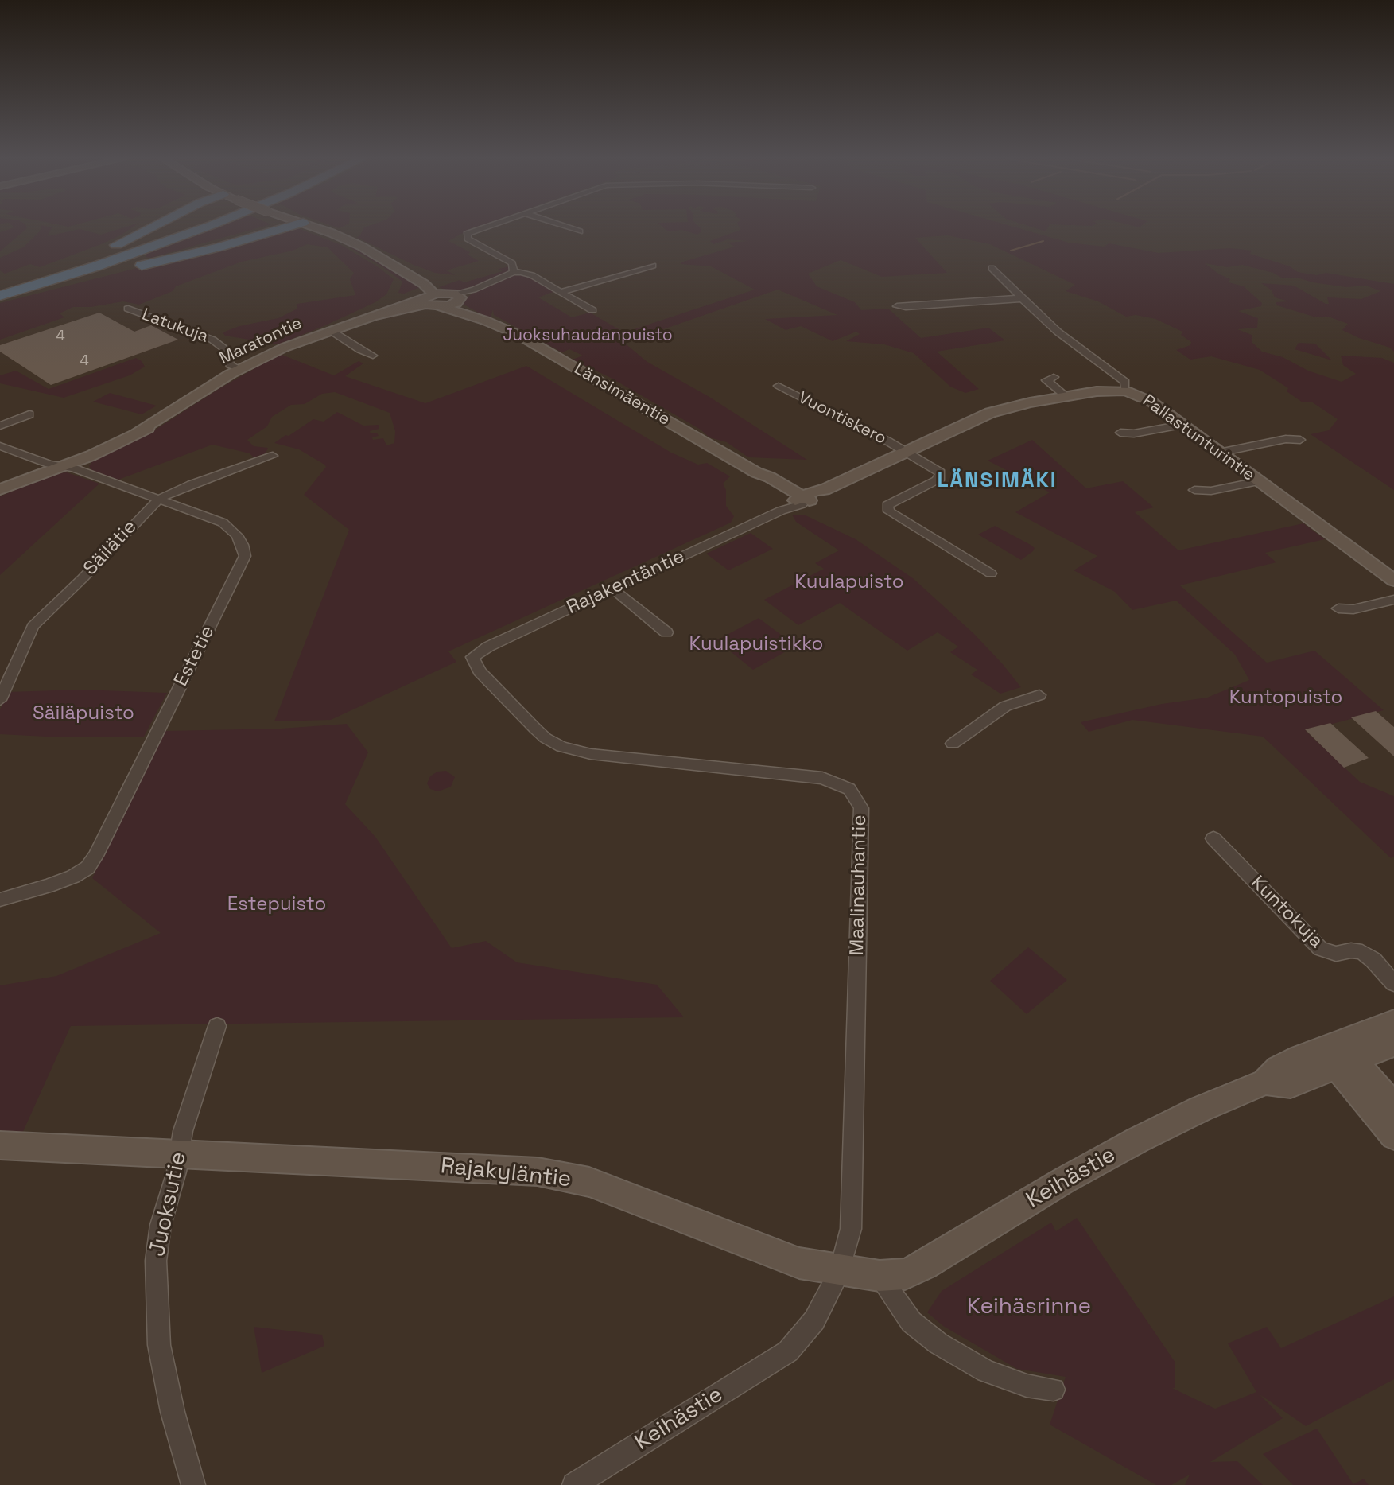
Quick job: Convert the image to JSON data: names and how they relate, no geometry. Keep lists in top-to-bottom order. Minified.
{"streets":{"main road":["Maratontie","Länsimäentie","Pallastunturintie","Rajakyläntie","Keihästie"],"street":["Latukuja","Vuontiskero","Säilätie","Rajakentäntie","Estetie","Maalinauhantie","Kuntokuja","Juoksutie"]},"crossings":[["Latukuja","Maratontie"],["Maratontie","Länsimäentie"],["Maratontie","Estetie"],["Länsimäentie","Pallastunturintie"],["Länsimäentie","Rajakentäntie"],["Vuontiskero","Pallastunturintie"],["Pallastunturintie","Rajakentäntie"],["Säilätie","Estetie"],["Rajakentäntie","Maalinauhantie"],["Maalinauhantie","Rajakyläntie"],["Maalinauhantie","Keihästie"],["Rajakyläntie","Keihästie"],["Rajakyläntie","Juoksutie"]],"districts":["LÄNSIMÄKI"],"parks":["Juoksuhaudanpuisto","Kuulapuisto","Kuulapuistikko","Kuntopuisto","Säiläpuisto","Estepuisto","Keihäsrinne"],"house_numbers":["4","4"]}
